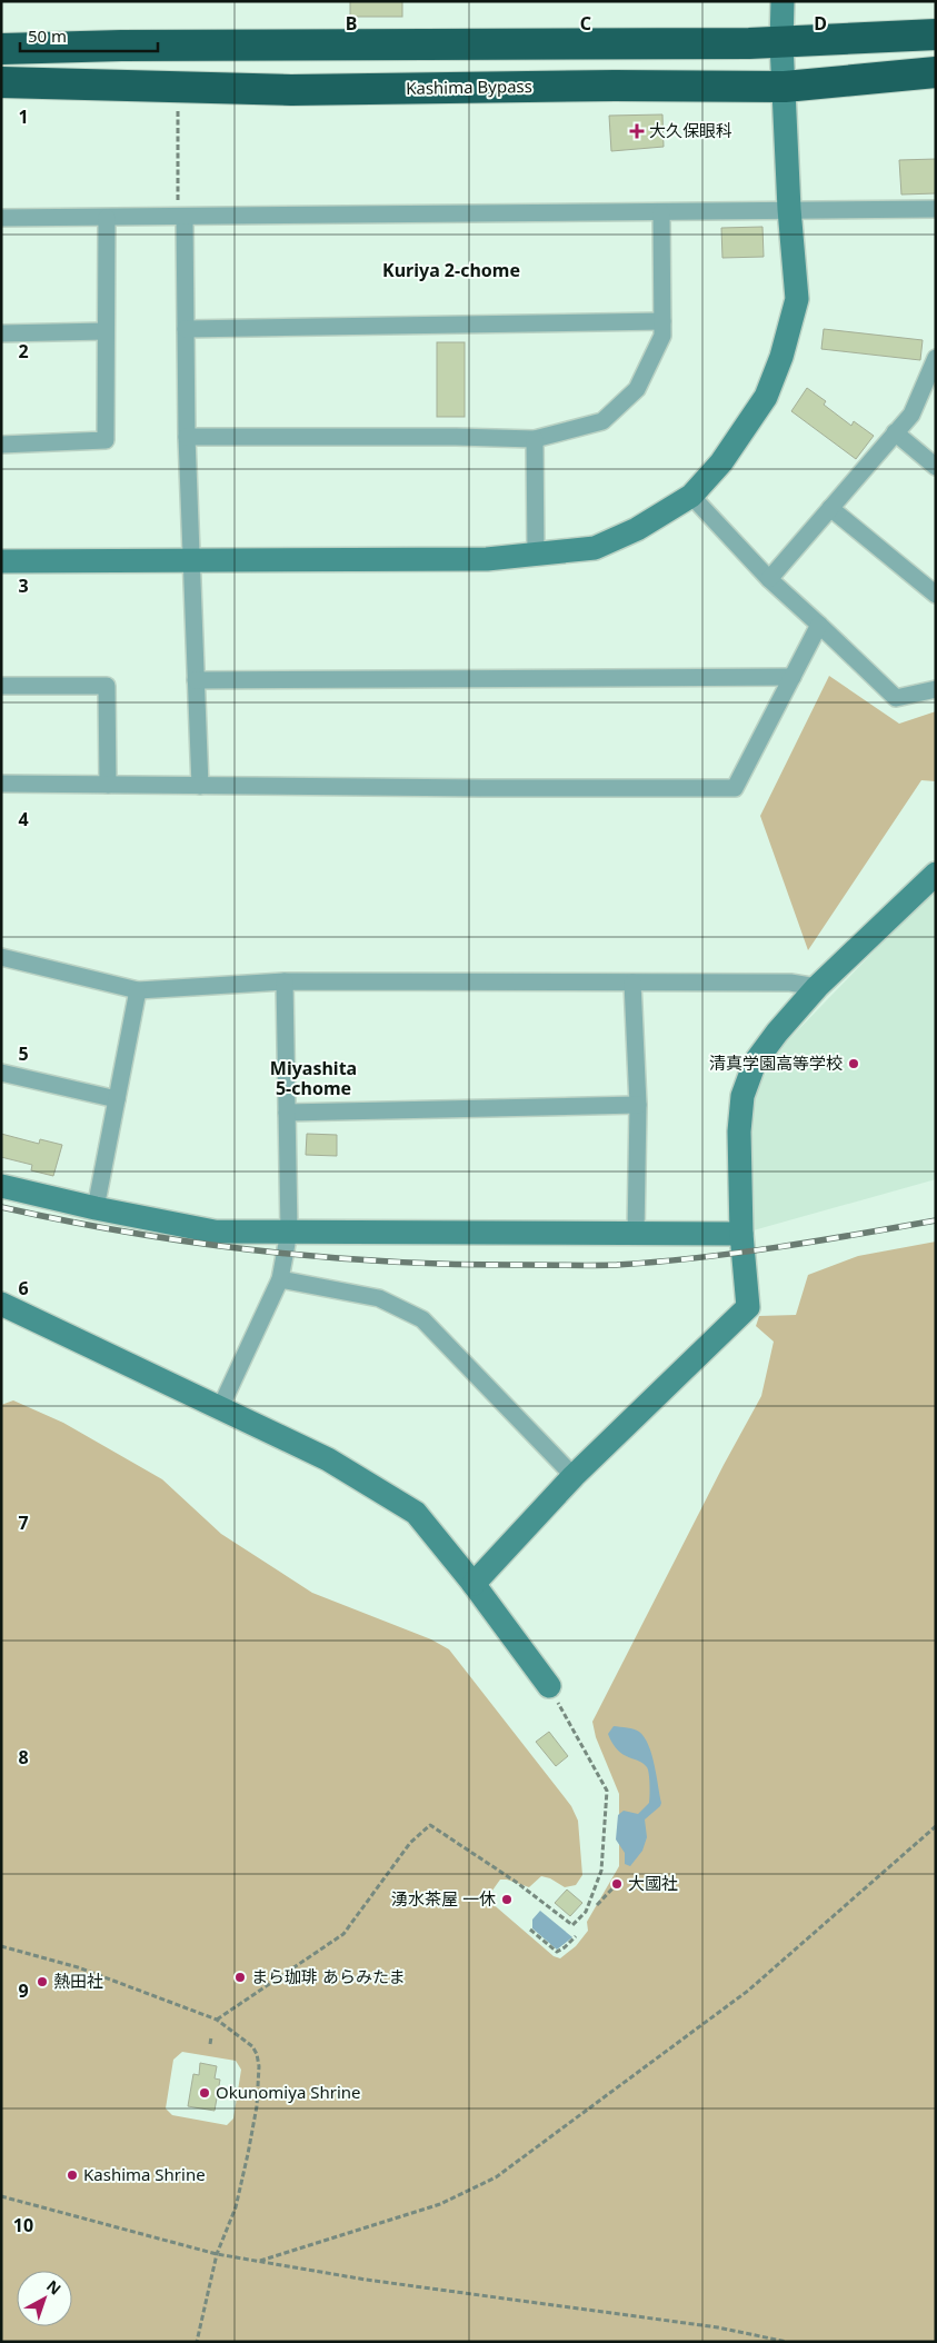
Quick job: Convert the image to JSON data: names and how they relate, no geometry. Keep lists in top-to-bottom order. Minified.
{"streets":{"highway":["Kashima Bypass"]},"districts":["Kuriya 2-chome","Miyashita 5-chome"],"places":{"health":["大久保眼科"],"other":["清真学園高等学校","大國社","湧水茶屋 一休","まら珈琲 あらみたま","熱田社","Okunomiya Shrine","Kashima Shrine"]},"scale_bar":"50 m","north":"top right","grid":{"columns":["B","C","D"],"rows":["1","2","3","4","5","6","7","8","9","10"]}}
